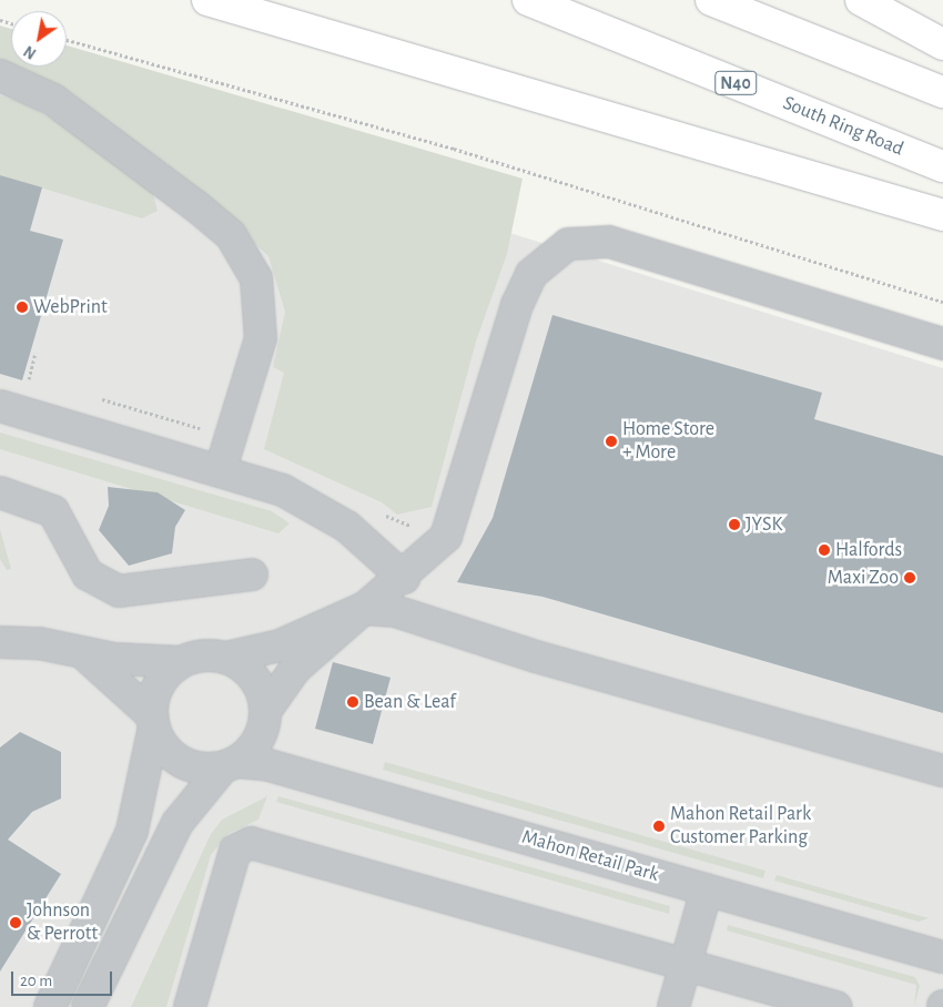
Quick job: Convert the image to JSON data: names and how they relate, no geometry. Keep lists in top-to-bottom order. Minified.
{"streets":{"highway":["N40","South Ring Road"],"lane":["Mahon Retail Park"]},"places":["WebPrint","Home Store + More","JYSK","Halfords","Maxi Zoo","Bean & Leaf","Mahon Retail Park Customer Parking","Johnson & Perrott"],"scale_bar":"20 m","north":"bottom left"}
